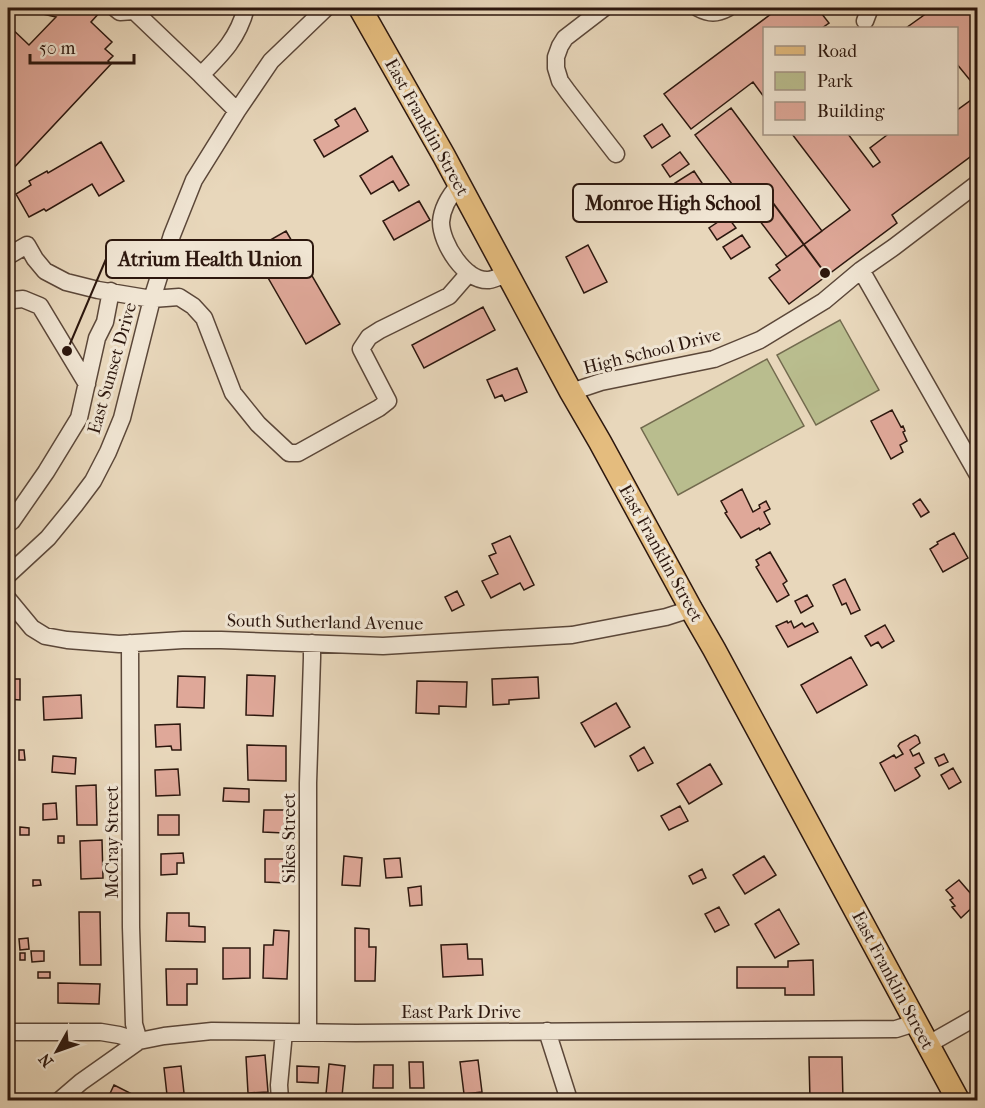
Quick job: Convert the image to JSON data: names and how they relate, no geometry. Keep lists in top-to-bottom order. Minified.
{"streets":{"main road":["East Franklin Street"],"street":["High School Drive","East Sunset Drive","South Sutherland Avenue","Sikes Street","McCray Street","East Park Drive"]},"crossings":[["East Franklin Street","High School Drive"],["East Franklin Street","South Sutherland Avenue"],["East Franklin Street","East Park Drive"],["South Sutherland Avenue","Sikes Street"],["South Sutherland Avenue","McCray Street"],["Sikes Street","East Park Drive"],["McCray Street","East Park Drive"]],"places":["Monroe High School","Atrium Health Union"],"legend":["Road","Park","Building"],"scale_bar":"50 m","north":"bottom left"}
